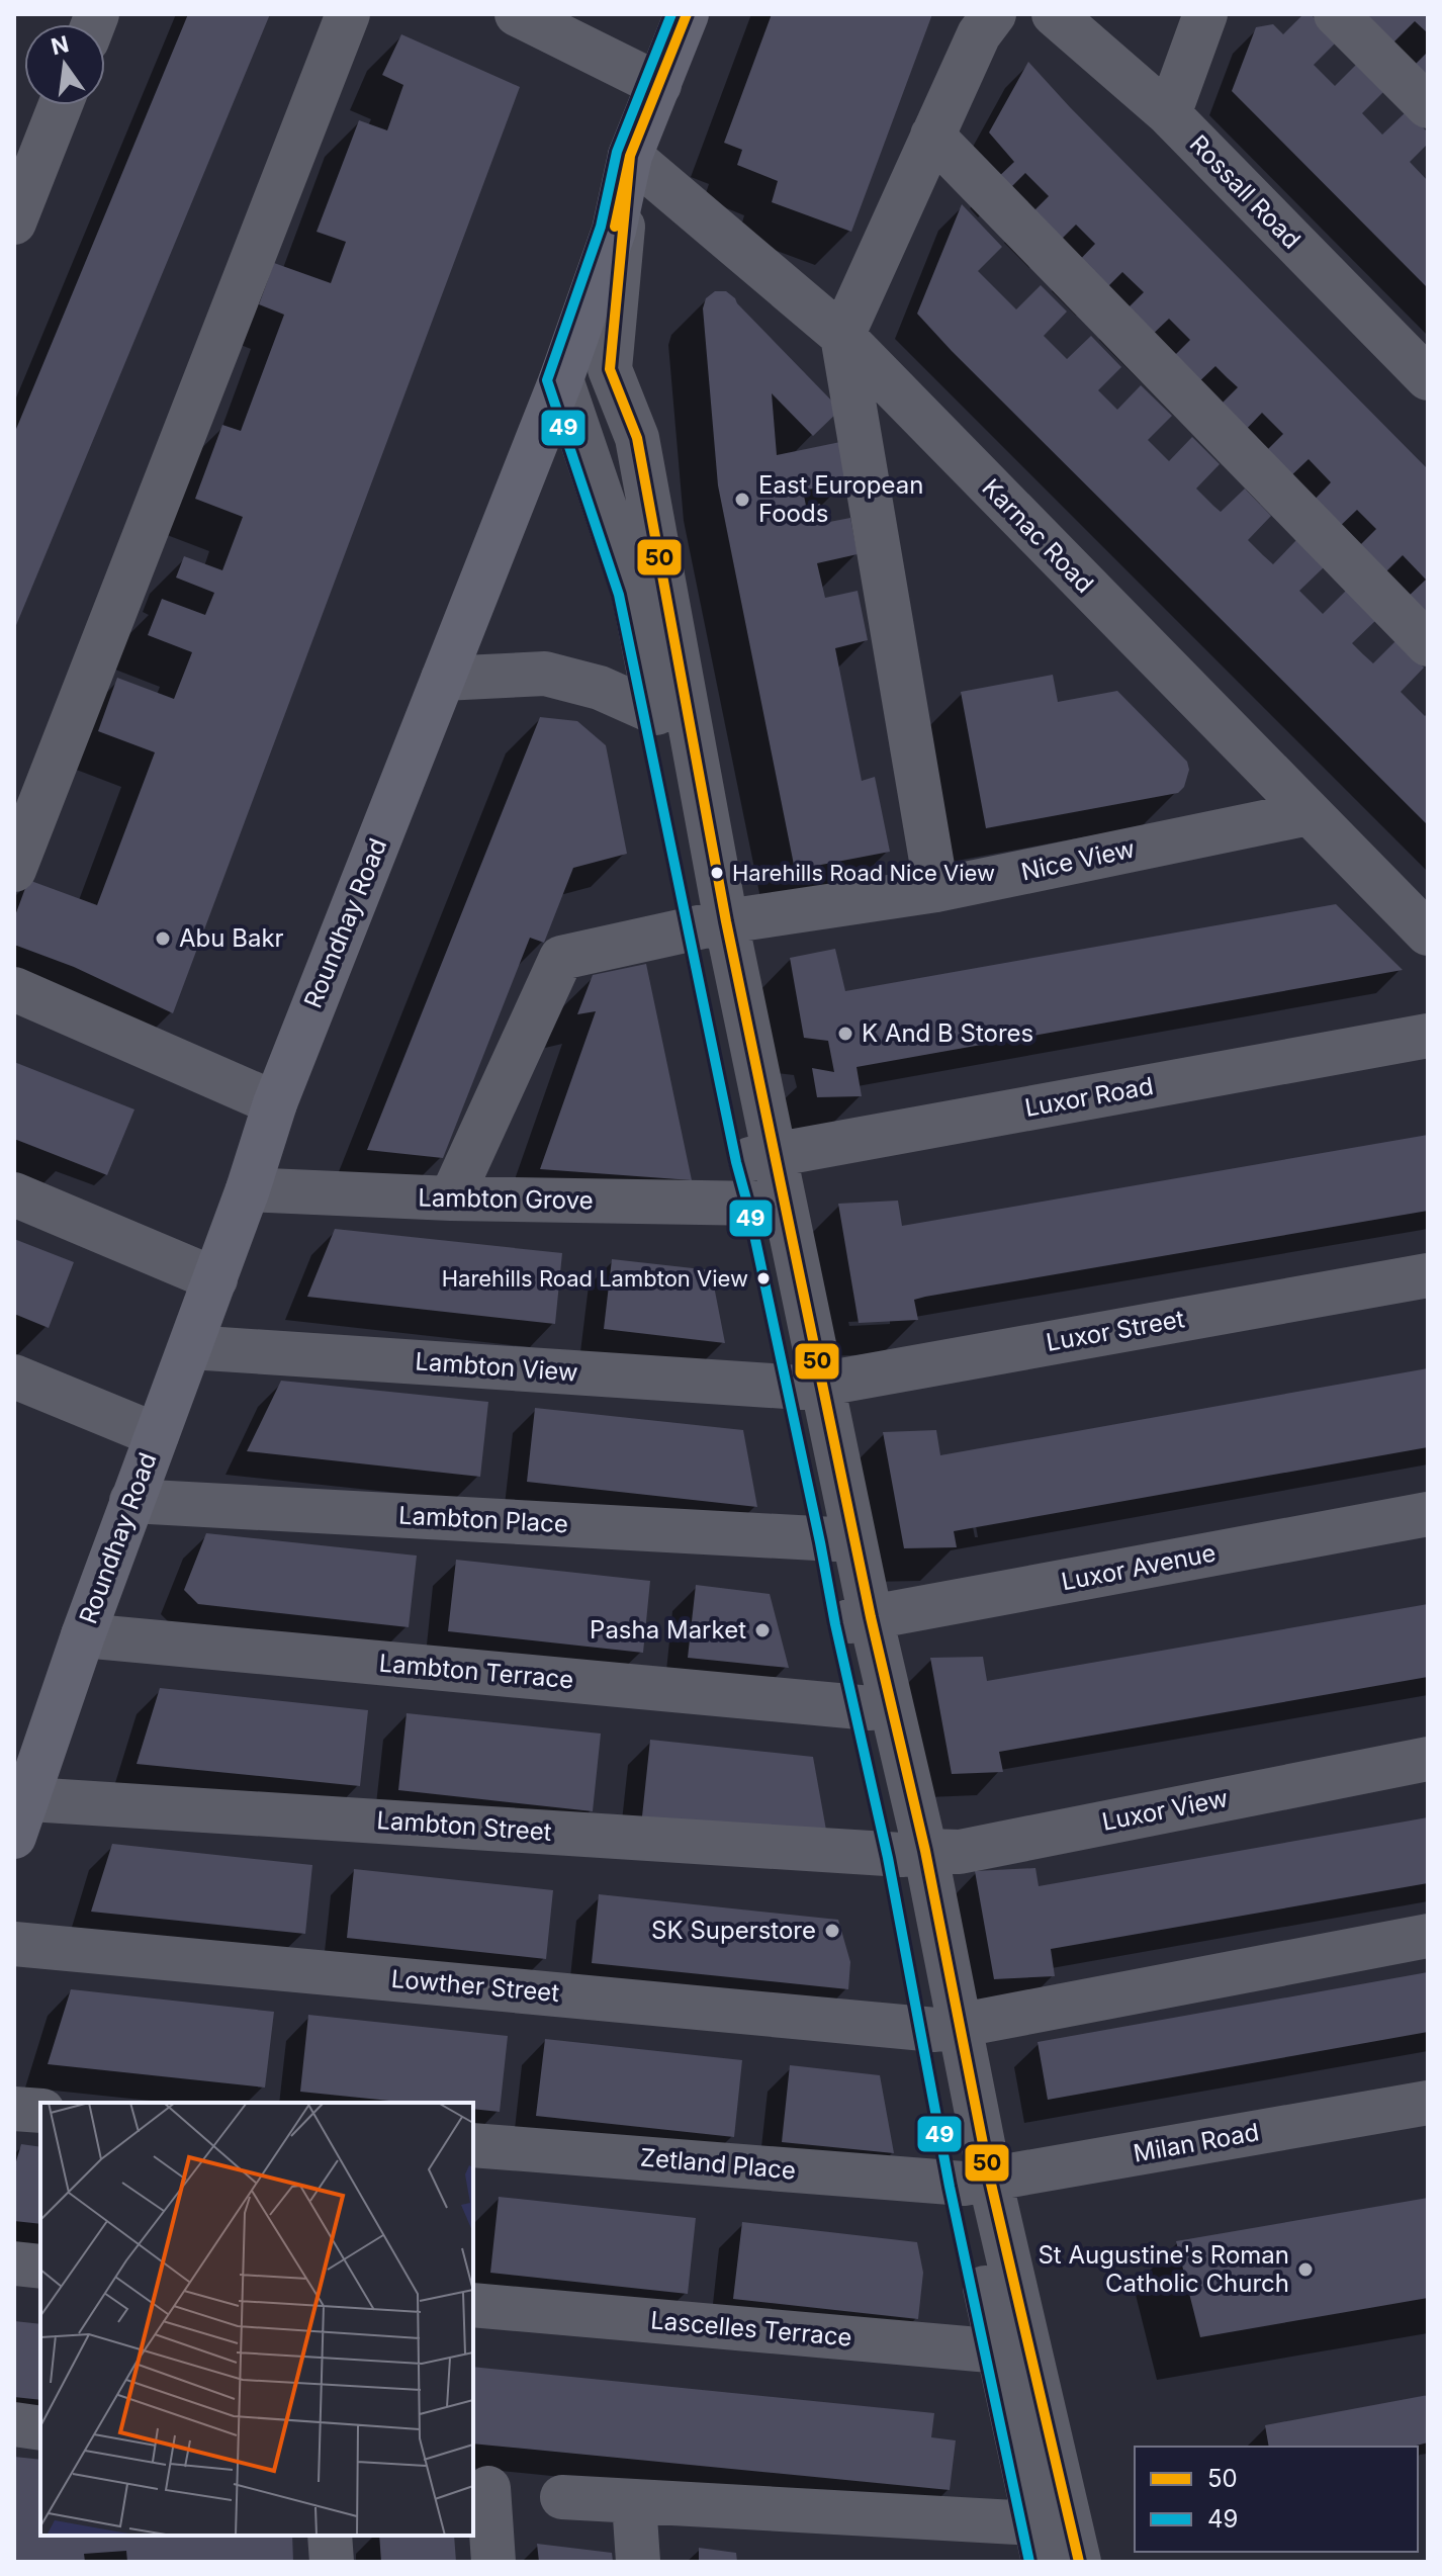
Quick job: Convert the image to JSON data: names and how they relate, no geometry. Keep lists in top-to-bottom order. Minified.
{"streets":{"main road":["Roundhay Road"],"street":["Rossall Road","Karnac Road","Nice View","Luxor Road","Lambton Grove","Luxor Street","Lambton View","Lambton Place","Luxor Avenue","Lambton Terrace","Luxor View","Lambton Street","Lowther Street","Milan Road","Zetland Place","Lascelles Terrace"]},"crossings":[["Karnac Road","Nice View"],["Karnac Road","Roundhay Road"],["Nice View","Lambton Grove"],["Roundhay Road","Lambton Grove"],["Roundhay Road","Lambton View"],["Roundhay Road","Lambton Place"],["Roundhay Road","Lambton Terrace"],["Roundhay Road","Lambton Street"],["Luxor Street","Lambton View"],["Luxor View","Lambton Street"],["Milan Road","Zetland Place"]],"places":["East European Foods","Harehills Road Nice View","Abu Bakr","K And B Stores","Harehills Road Lambton View","Pasha Market","SK Superstore","St Augustine's Roman Catholic Church"],"lines":["transit line 50","transit line 49"],"legend":["50","49"],"north":"top"}
